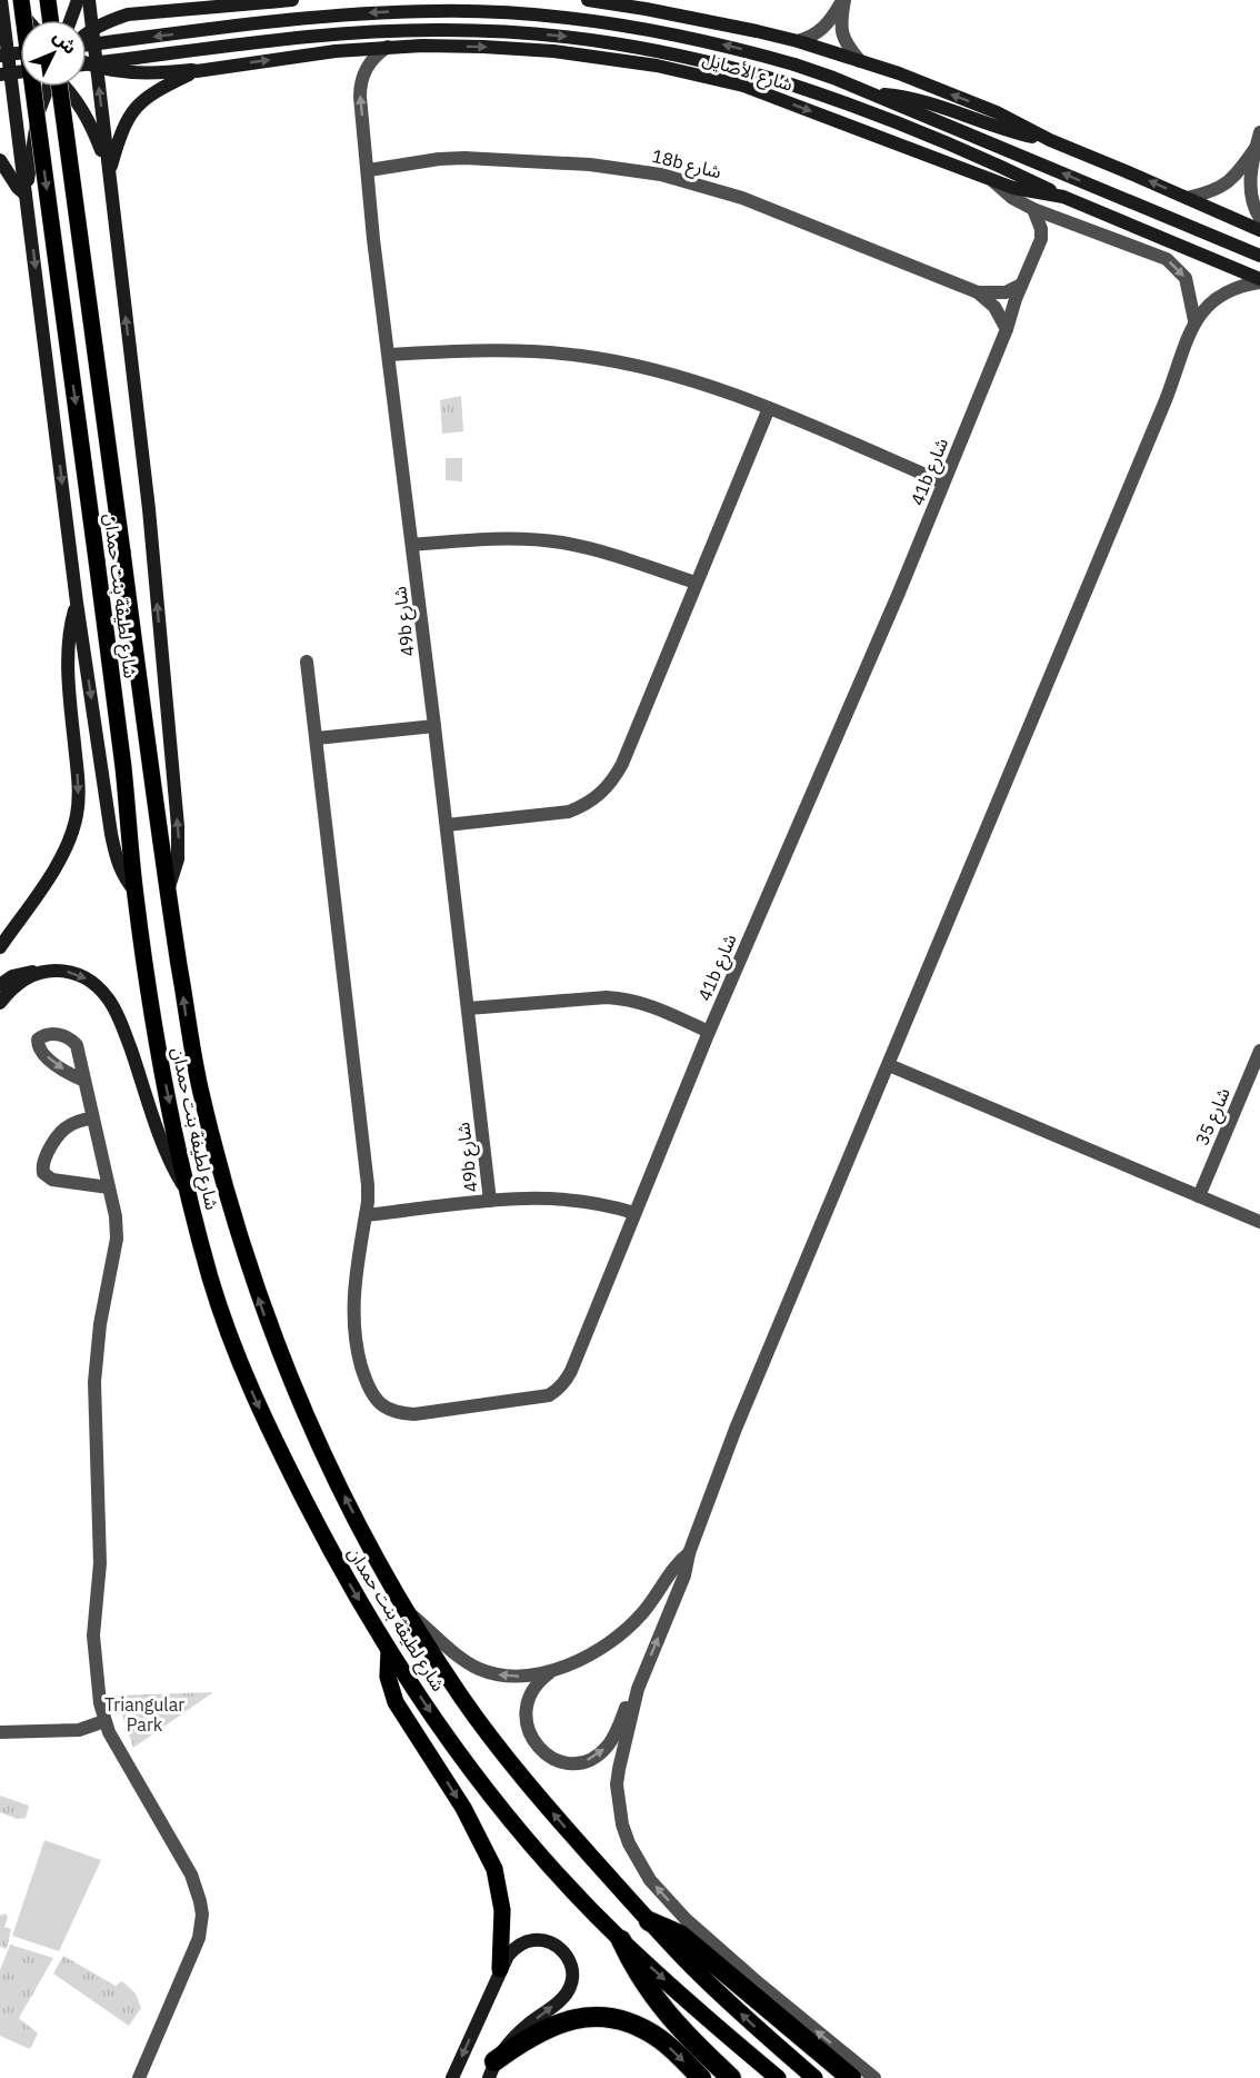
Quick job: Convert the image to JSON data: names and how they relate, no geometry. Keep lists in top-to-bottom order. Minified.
{"streets":{"main road":["شارع لطيفة بنت حمدان"],"street":["شارع الأصايل","18b شارع","41b شارع","49b شارع","شارع 35"]},"crossings":[["شارع الأصايل","49b شارع"],["18b شارع","41b شارع"],["18b شارع","49b شارع"]],"parks":["Triangular Park"],"north":"top right"}
